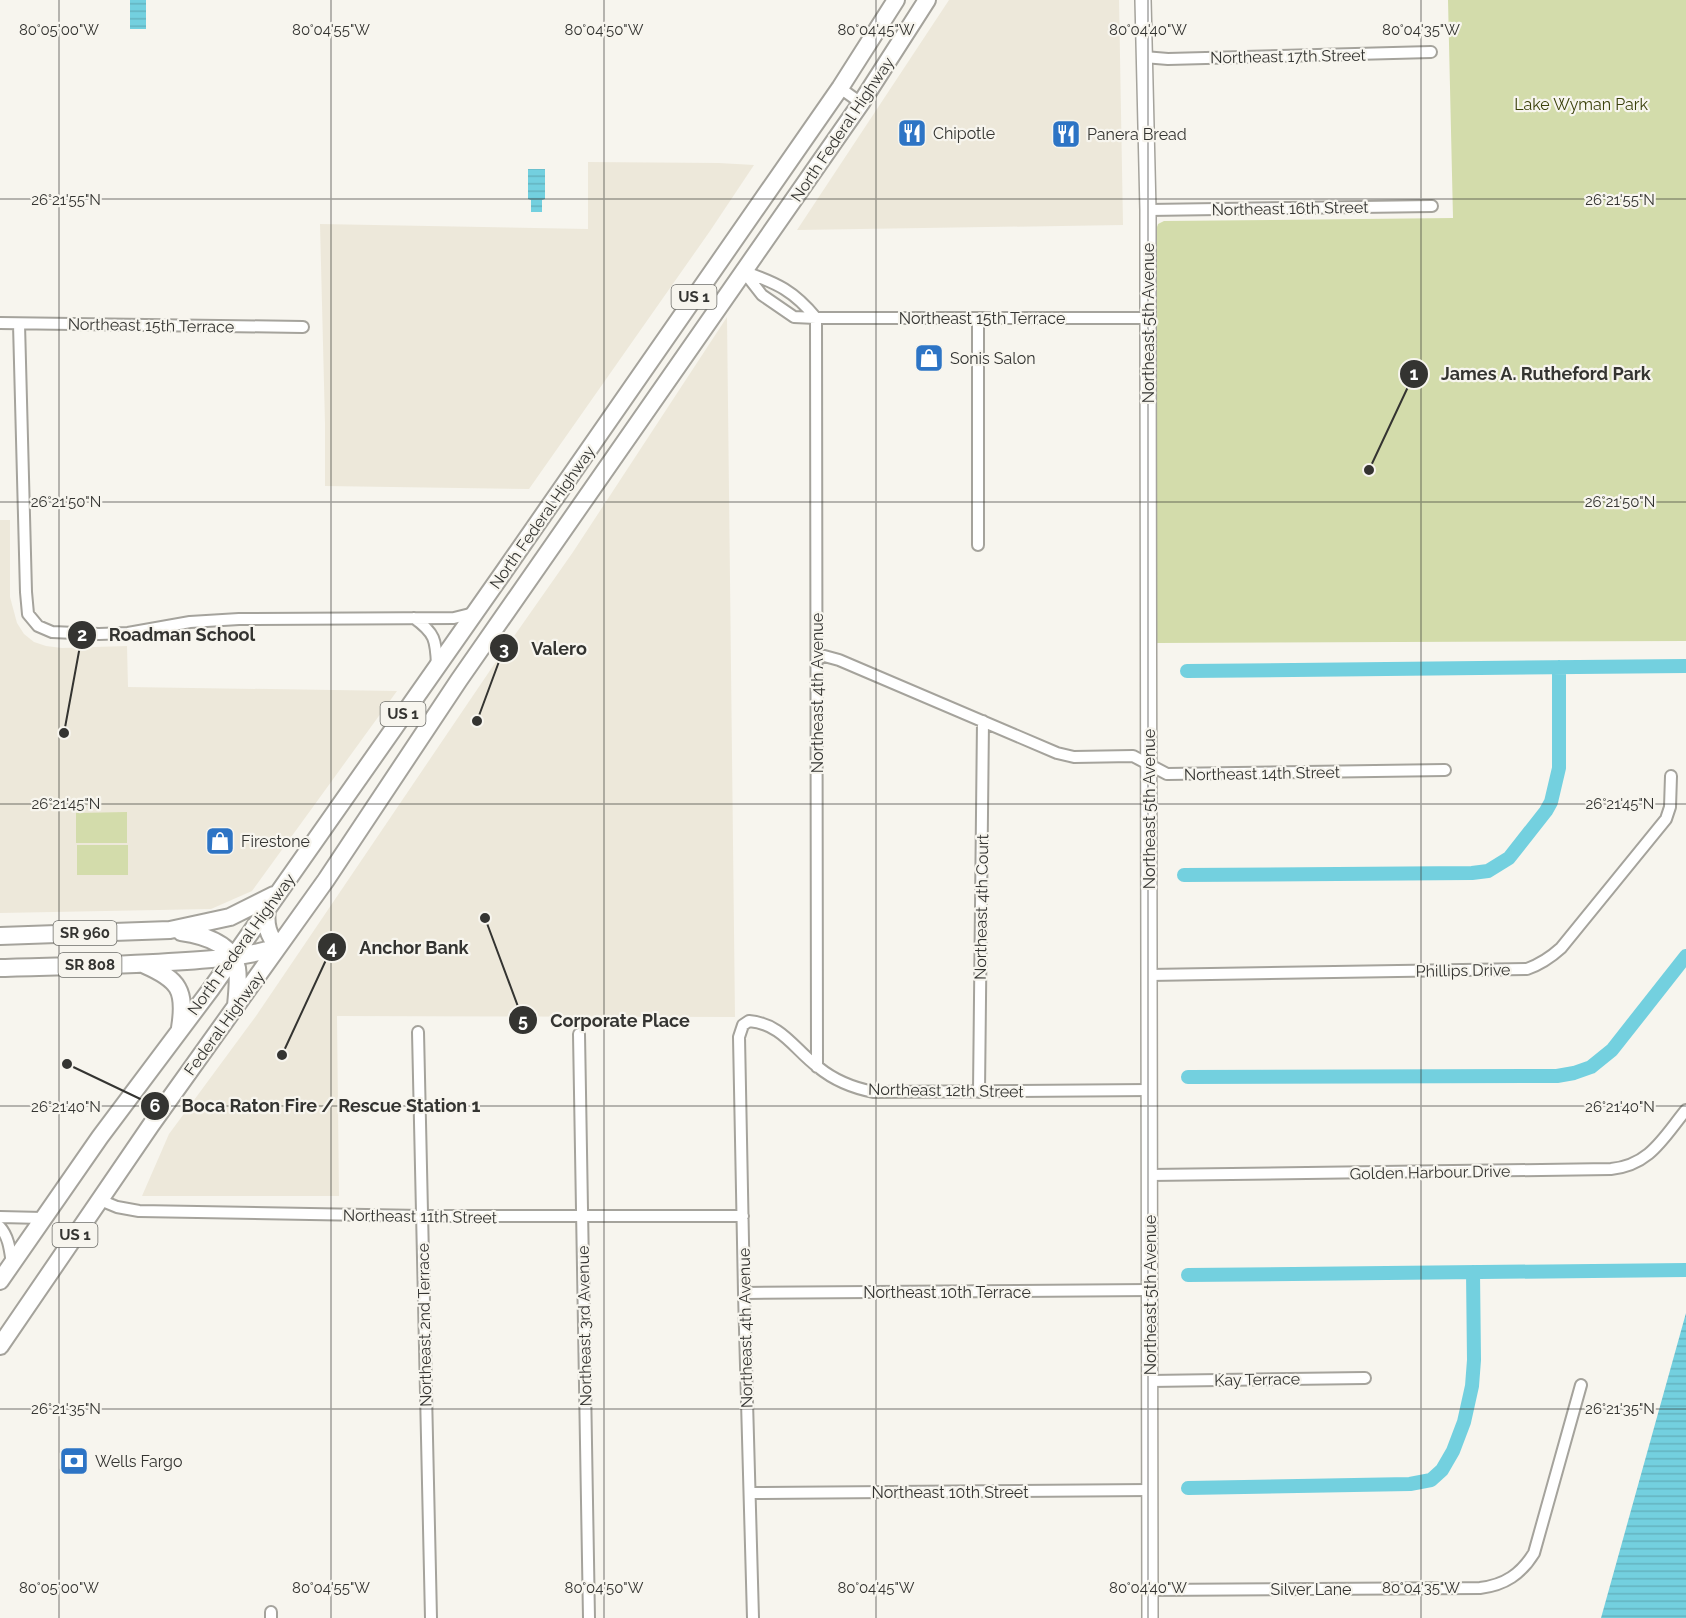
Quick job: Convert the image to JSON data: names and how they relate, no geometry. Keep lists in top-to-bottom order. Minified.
{"streets":{"main road":["North Federal Highway","US 1","SR 960","SR 808","Federal Highway"],"street":["Northeast 17th Street","Northeast 16th Street","Northeast 15th Terrace","Northeast 5th Avenue","Northeast 4th Avenue","Northeast 14th Street","Northeast 4th Court","Phillips Drive","Northeast 12th Street","Golden Harbour Drive","Northeast 11th Street","Northeast 10th Terrace","Northeast 2nd Terrace","Northeast 3rd Avenue","Kay Terrace","Northeast 10th Street","Silver Lane"]},"crossings":[["Northeast 17th Street","Northeast 5th Avenue"],["North Federal Highway","Northeast 15th Terrace"],["North Federal Highway","SR 960"],["North Federal Highway","SR 808"],["North Federal Highway","Federal Highway"],["Northeast 16th Street","Northeast 5th Avenue"],["Northeast 15th Terrace","Northeast 5th Avenue"],["Northeast 15th Terrace","Northeast 4th Avenue"],["Northeast 5th Avenue","Northeast 14th Street"],["Northeast 5th Avenue","Phillips Drive"],["Northeast 5th Avenue","Northeast 12th Street"],["Northeast 5th Avenue","Golden Harbour Drive"],["Northeast 5th Avenue","Northeast 10th Terrace"],["Northeast 5th Avenue","Kay Terrace"],["Northeast 5th Avenue","Northeast 10th Street"],["Northeast 5th Avenue","Silver Lane"],["Northeast 4th Avenue","Northeast 14th Street"],["Northeast 4th Avenue","Northeast 12th Street"],["Northeast 4th Avenue","Northeast 11th Street"],["Northeast 4th Avenue","Northeast 10th Terrace"],["Northeast 4th Avenue","Northeast 10th Street"],["Northeast 14th Street","Northeast 4th Court"],["Northeast 4th Court","Northeast 12th Street"],["SR 808","Federal Highway"],["Federal Highway","Northeast 11th Street"],["Northeast 11th Street","Northeast 2nd Terrace"],["Northeast 11th Street","Northeast 3rd Avenue"]],"parks":["Lake Wyman Park"],"places":{"restaurant":["Chipotle","Panera Bread"],"shop":["Sonis Salon","Firestone"],"other":["James A. Rutheford Park","Valero","Roadman School","Corporate Place","Anchor Bank","Boca Raton Fire / Rescue Station 1"],"bank":["Wells Fargo"]},"coordinates":["80°05'00\"W","80°04'55\"W","80°04'50\"W","80°04'45\"W","80°04'40\"W","80°04'35\"W","26°21'55\"N","26°21'50\"N","26°21'45\"N","26°21'40\"N","26°21'35\"N"]}
